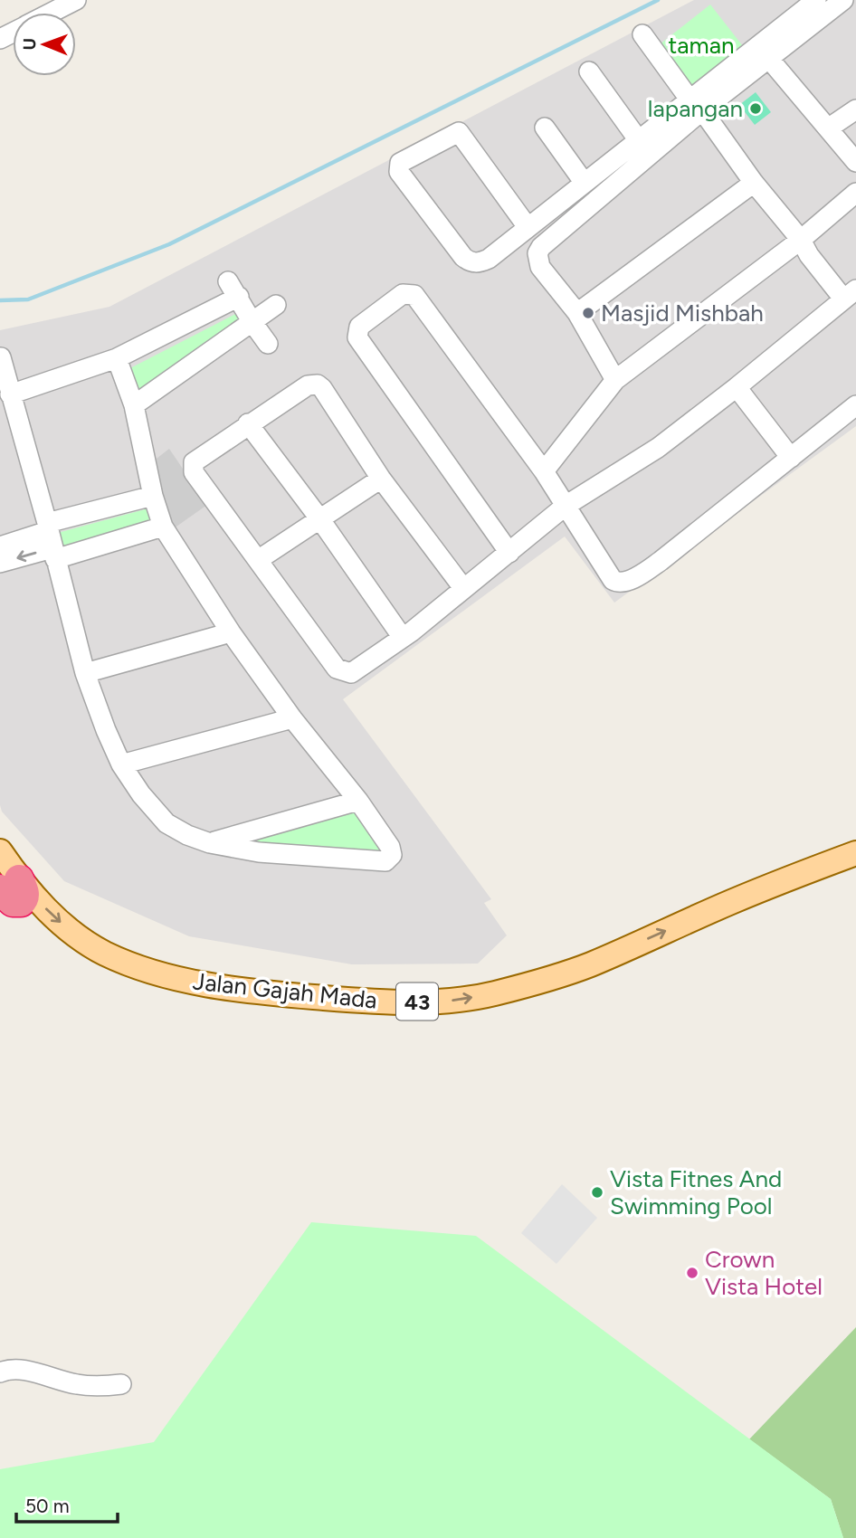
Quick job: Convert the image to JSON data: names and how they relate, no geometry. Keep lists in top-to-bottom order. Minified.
{"streets":{"main road":["Jalan Gajah Mada","43"]},"one_way":["Jalan Gajah Mada"],"parks":["taman"],"places":["lapangan","Masjid Mishbah","Vista Fitnes And Swimming Pool","Crown Vista Hotel"],"scale_bar":"50 m","north":"left"}
